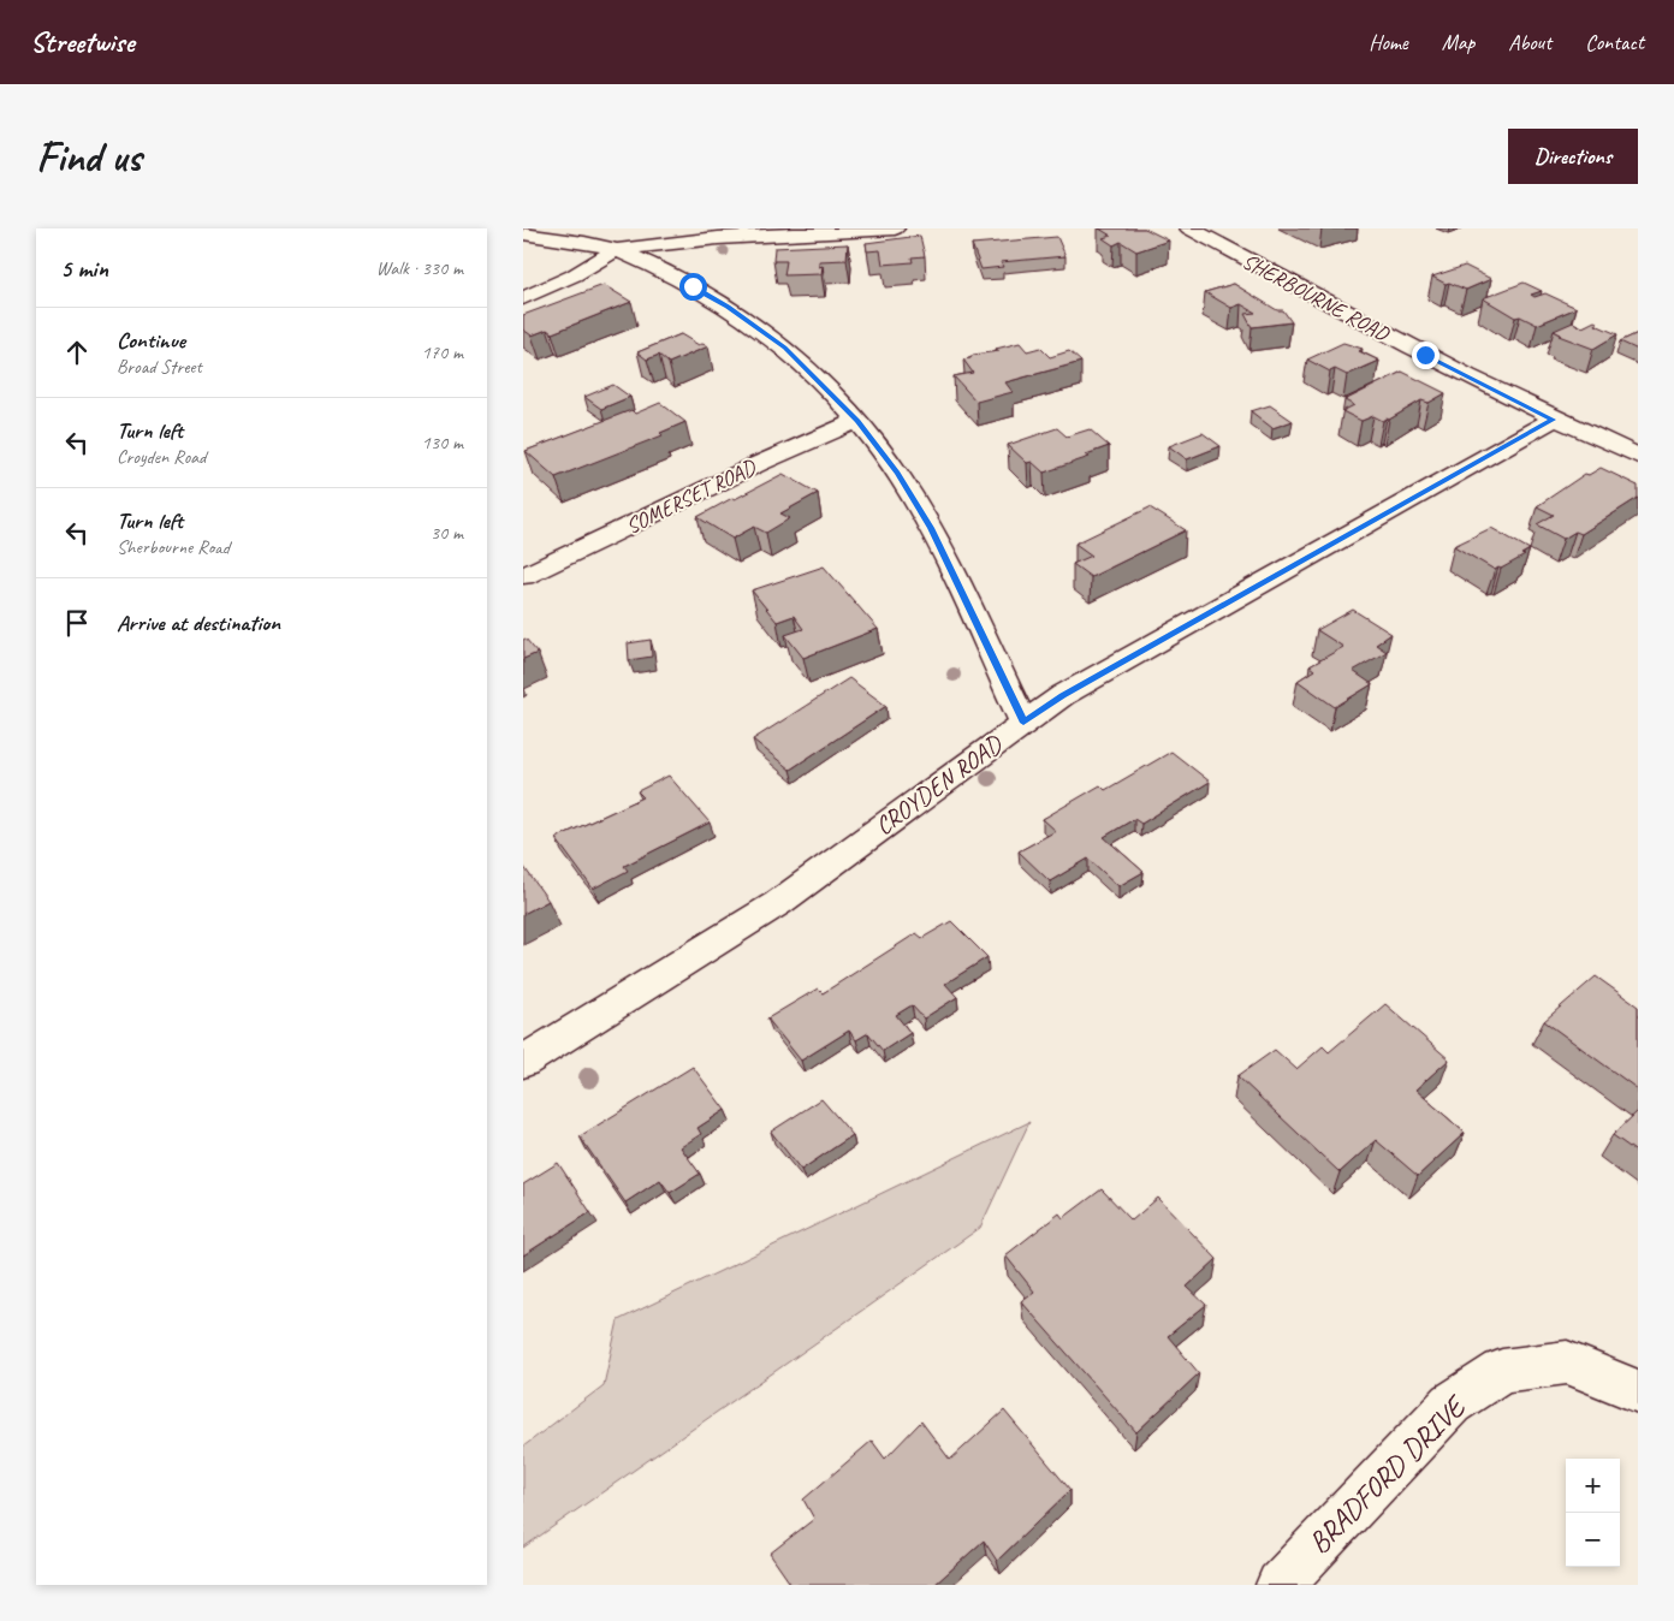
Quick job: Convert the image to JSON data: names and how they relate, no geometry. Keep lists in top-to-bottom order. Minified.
{"streets":{"street":["SHERBOURNE ROAD","SOMERSET ROAD","CROYDEN ROAD","BRADFORD DRIVE"]},"crossings":[["SHERBOURNE ROAD","CROYDEN ROAD"]],"page":{"header":"Streetwise","nav":["Home","Map","About","Contact"],"buttons":"Directions","title":"Find us","heading":["5 min","Walk · 330 m"],"list":[["Continue","Broad Street","170 m"],["Turn left","Croyden Road","130 m"],["Turn left","Sherbourne Road","30 m"],"Arrive at destination"],"map_buttons":["+","−"]}}
